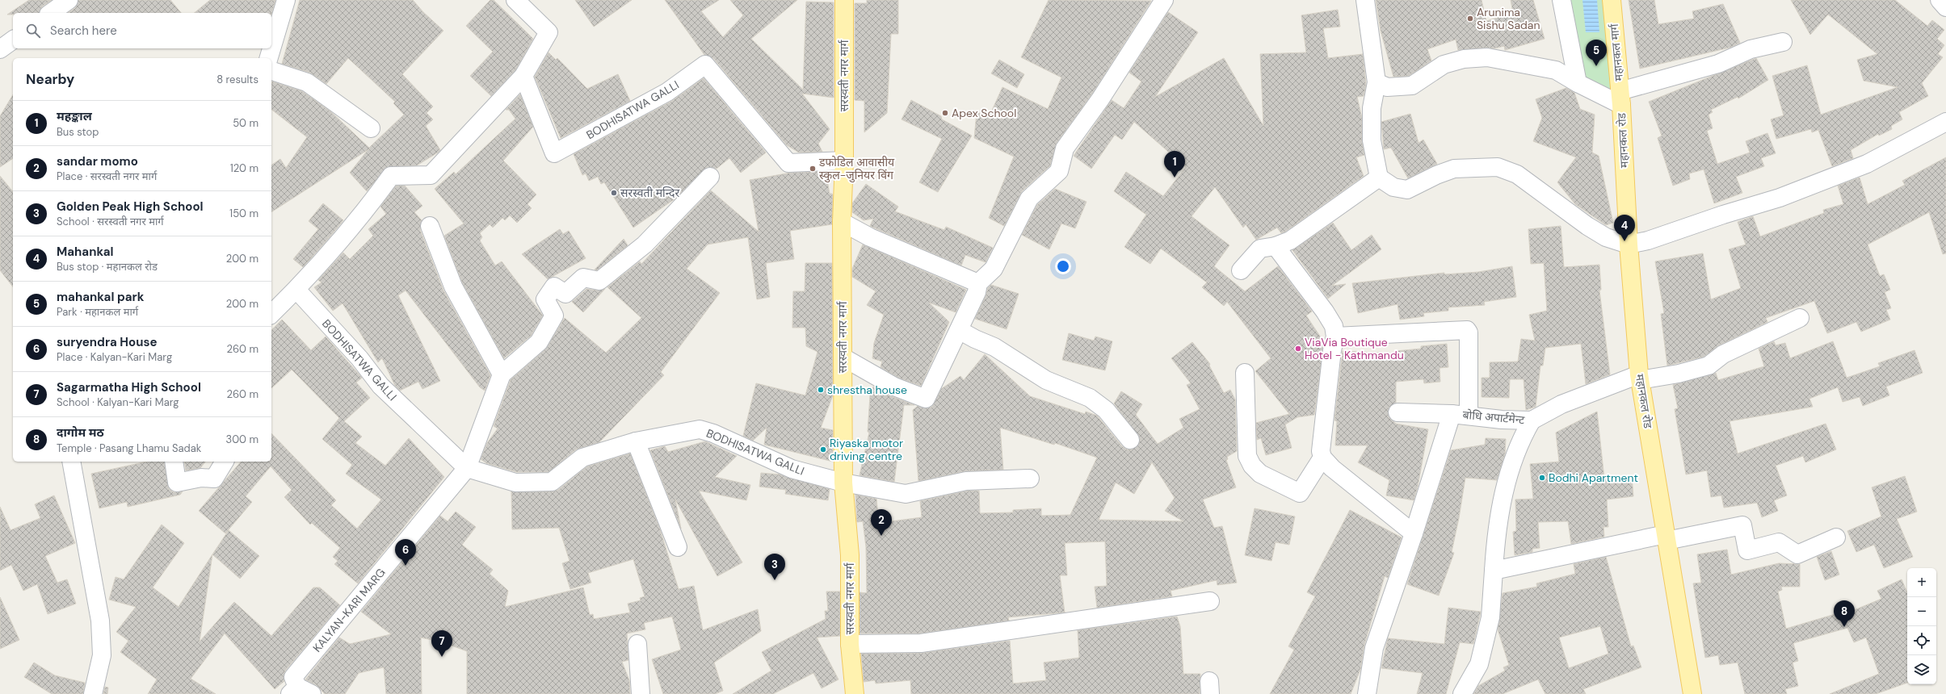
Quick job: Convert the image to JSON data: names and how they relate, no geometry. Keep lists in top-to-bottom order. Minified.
{"streets":{"main road":["महानकल मार्ग","सरस्वती नगर मार्ग","महानकल रोड"],"street":["BODHISATWA GALLI","बोधि अपार्टमेन्ट","KALYAN-KARI MARG"]},"crossings":[["महानकल मार्ग","महानकल रोड"],["सरस्वती नगर मार्ग","BODHISATWA GALLI"],["BODHISATWA GALLI","KALYAN-KARI MARG"],["महानकल रोड","बोधि अपार्टमेन्ट"]],"places":["Arunima Sishu Sadan","Apex School","डफोडिल आवासीय स्कुल-जुनियर विंग","सरस्वती मन्दिर","ViaVia Boutique Hotel - Kathmandu","shrestha house","Riyaska motor driving centre","Bodhi Apartment"],"page":{"search":"Search here","pins":["5","1","4","2","6","3","8","7"],"heading":["Nearby","8 results"],"list":[{"mark":"1","name":"महङ्काल","note":"Bus stop","value":"50 m"},{"mark":"2","name":"sandar momo","note":"Place · सरस्वती नगर मार्ग","value":"120 m"},{"mark":"3","name":"Golden Peak High School","note":"School · सरस्वती नगर मार्ग","value":"150 m"},{"mark":"4","name":"Mahankal","note":"Bus stop · महानकल रोड","value":"200 m"},{"mark":"5","name":"mahankal park","note":"Park · महानकल मार्ग","value":"200 m"},{"mark":"6","name":"suryendra House","note":"Place · Kalyan-Kari Marg","value":"260 m"},{"mark":"7","name":"Sagarmatha High School","note":"School · Kalyan-Kari Marg","value":"260 m"},{"mark":"8","name":"दागोम मठ","note":"Temple · Pasang Lhamu Sadak","value":"300 m"}],"map_buttons":["+","−"]}}
